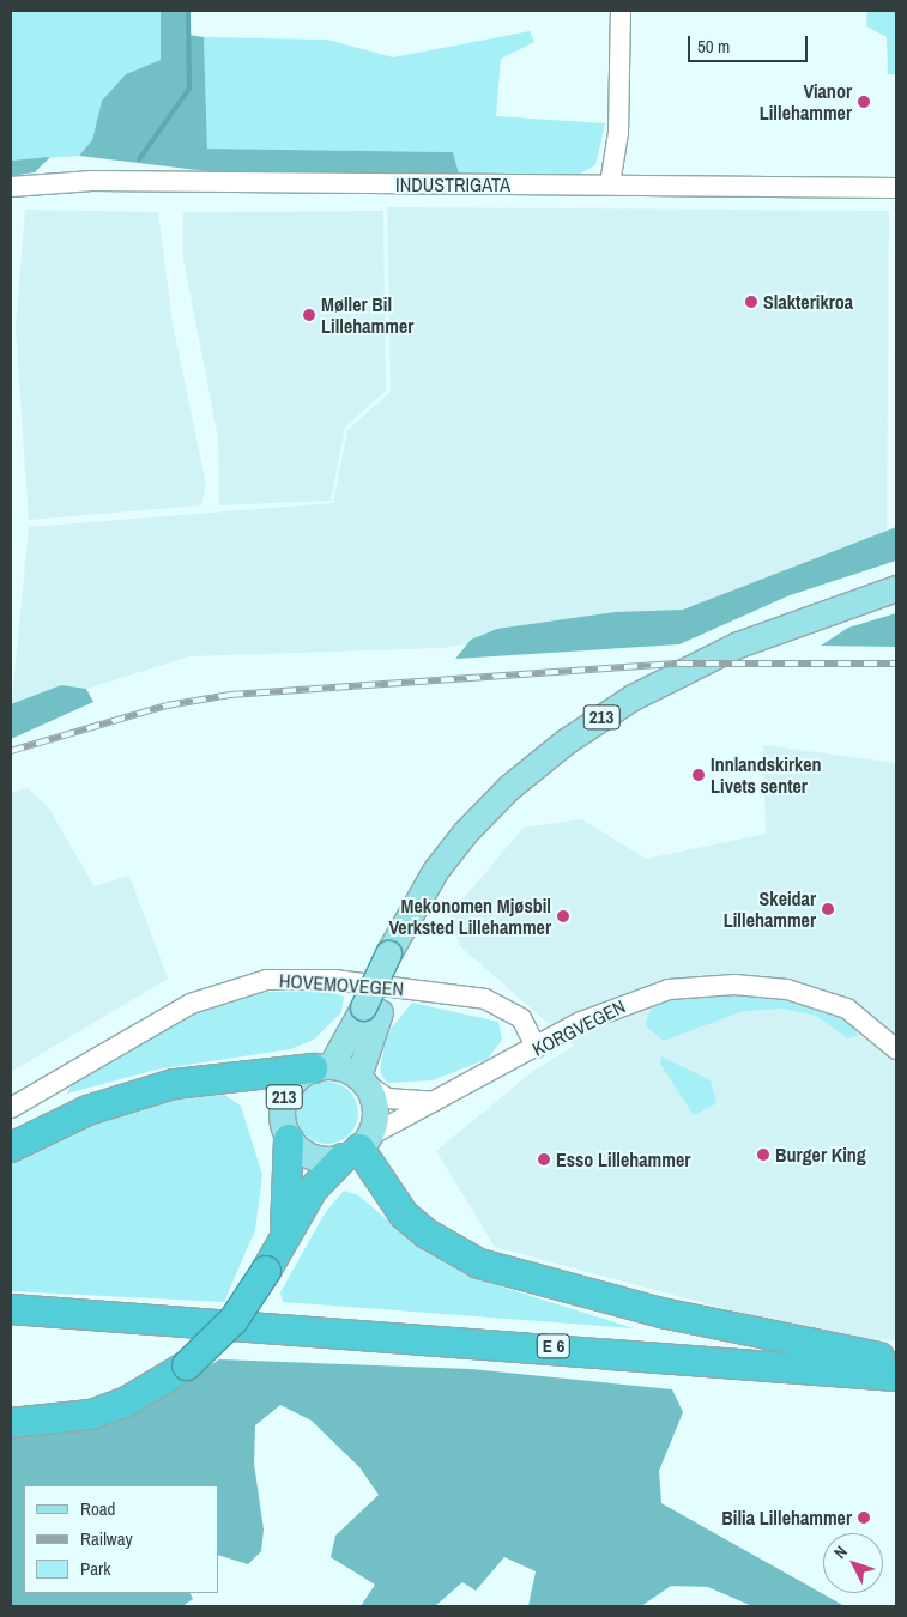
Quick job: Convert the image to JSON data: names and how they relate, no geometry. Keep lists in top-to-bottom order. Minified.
{"streets":{"highway":["E 6"],"main road":["213"],"street":["INDUSTRIGATA","HOVEMOVEGEN","KORGVEGEN"]},"crossings":[["213","KORGVEGEN"],["HOVEMOVEGEN","KORGVEGEN"]],"places":["Vianor Lillehammer","Slakterikroa","Møller Bil Lillehammer","Innlandskirken Livets senter","Skeidar Lillehammer","Mekonomen Mjøsbil Verksted Lillehammer","Burger King","Esso Lillehammer","Bilia Lillehammer"],"legend":["Road","Railway","Park"],"scale_bar":"50 m","north":"top left"}
